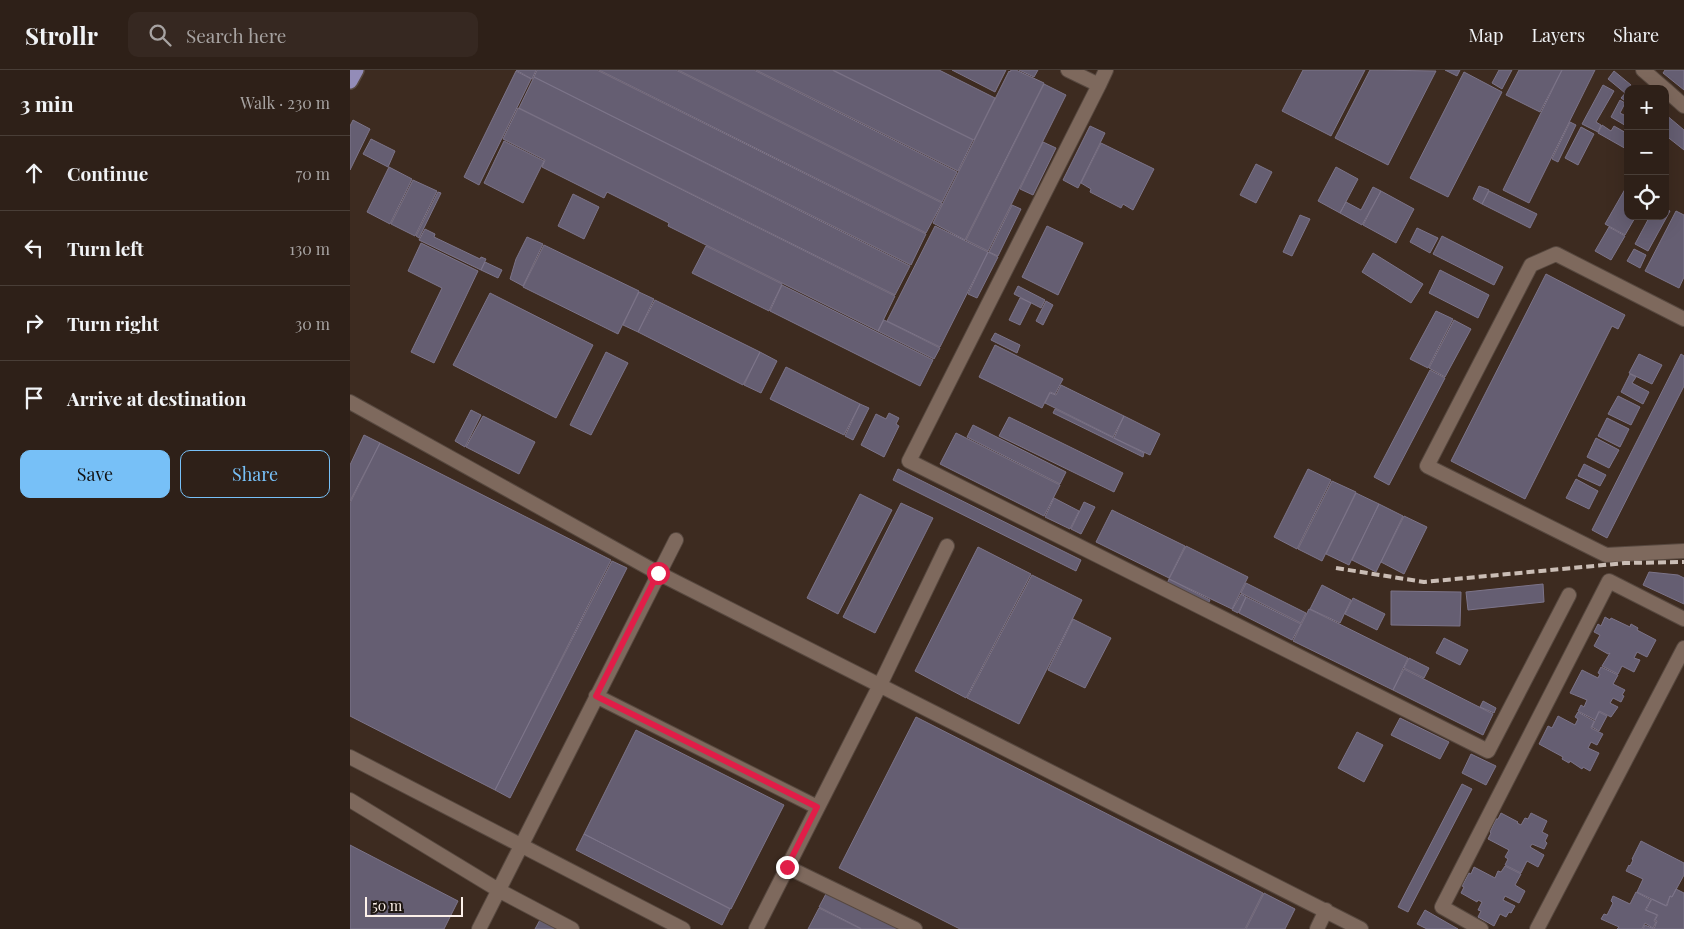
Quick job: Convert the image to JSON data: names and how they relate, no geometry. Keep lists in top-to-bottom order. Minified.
{"scale_bar":"50 m","page":{"header":"Strollr","search":"Search here","nav":["Map","Layers","Share"],"heading":["3 min","Walk · 230 m"],"map_buttons":["+","−"],"list":[["Continue","70 m"],["Turn left","130 m"],["Turn right","30 m"],"Arrive at destination"],"buttons":["Save","Share"],"scale":"50 m"}}
